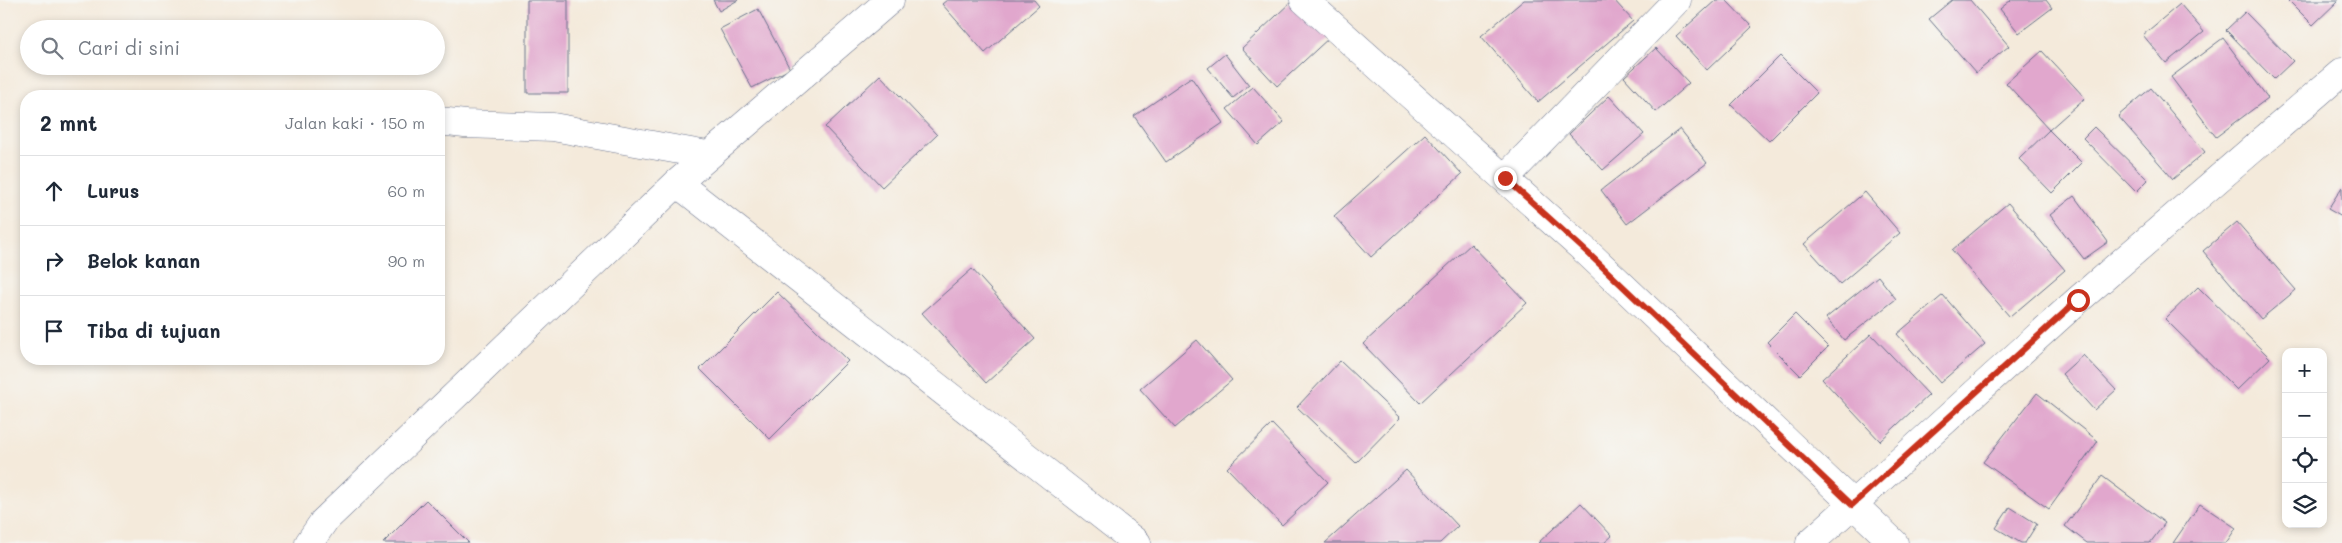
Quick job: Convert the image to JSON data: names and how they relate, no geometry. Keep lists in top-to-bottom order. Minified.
{"page":{"search":"Cari di sini","heading":["2 mnt","Jalan kaki · 150 m"],"list":[["Lurus","60 m"],["Belok kanan","90 m"],"Tiba di tujuan"],"map_buttons":["+","−"]}}
